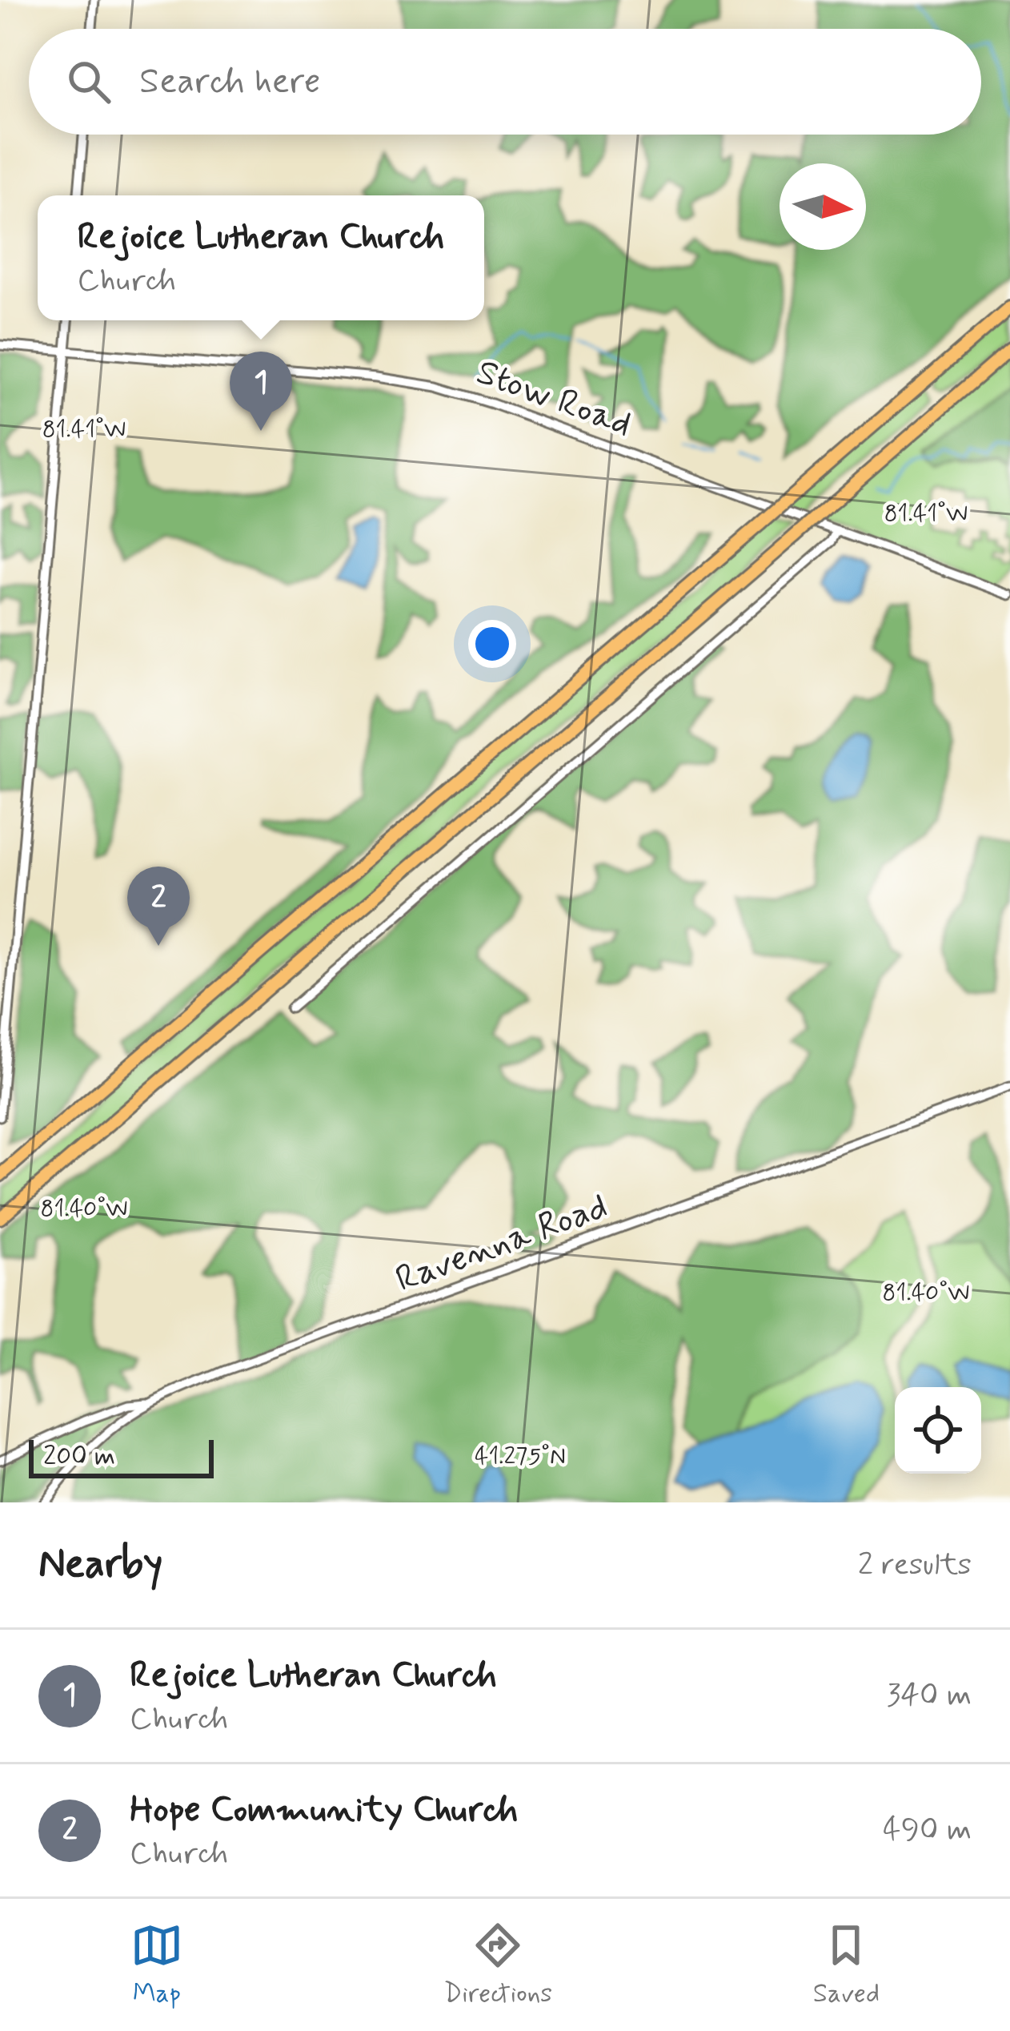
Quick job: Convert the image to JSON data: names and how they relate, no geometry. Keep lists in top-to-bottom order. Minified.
{"streets":{"street":["Stow Road","Ravenna Road"]},"scale_bar":"200 m","north":"right","page":{"search":"Search here","popup":["Rejoice Lutheran Church","Church"],"pins":["1","2"],"scale":"200 m","heading":["Nearby","2 results"],"list":[{"mark":"1","name":"Rejoice Lutheran Church","note":"Church","value":"340 m"},{"mark":"2","name":"Hope Community Church","note":"Church","value":"490 m"}],"nav":["Map","Directions","Saved"]},"coordinates":["81.41°W","81.40°W","41.275°N"]}
